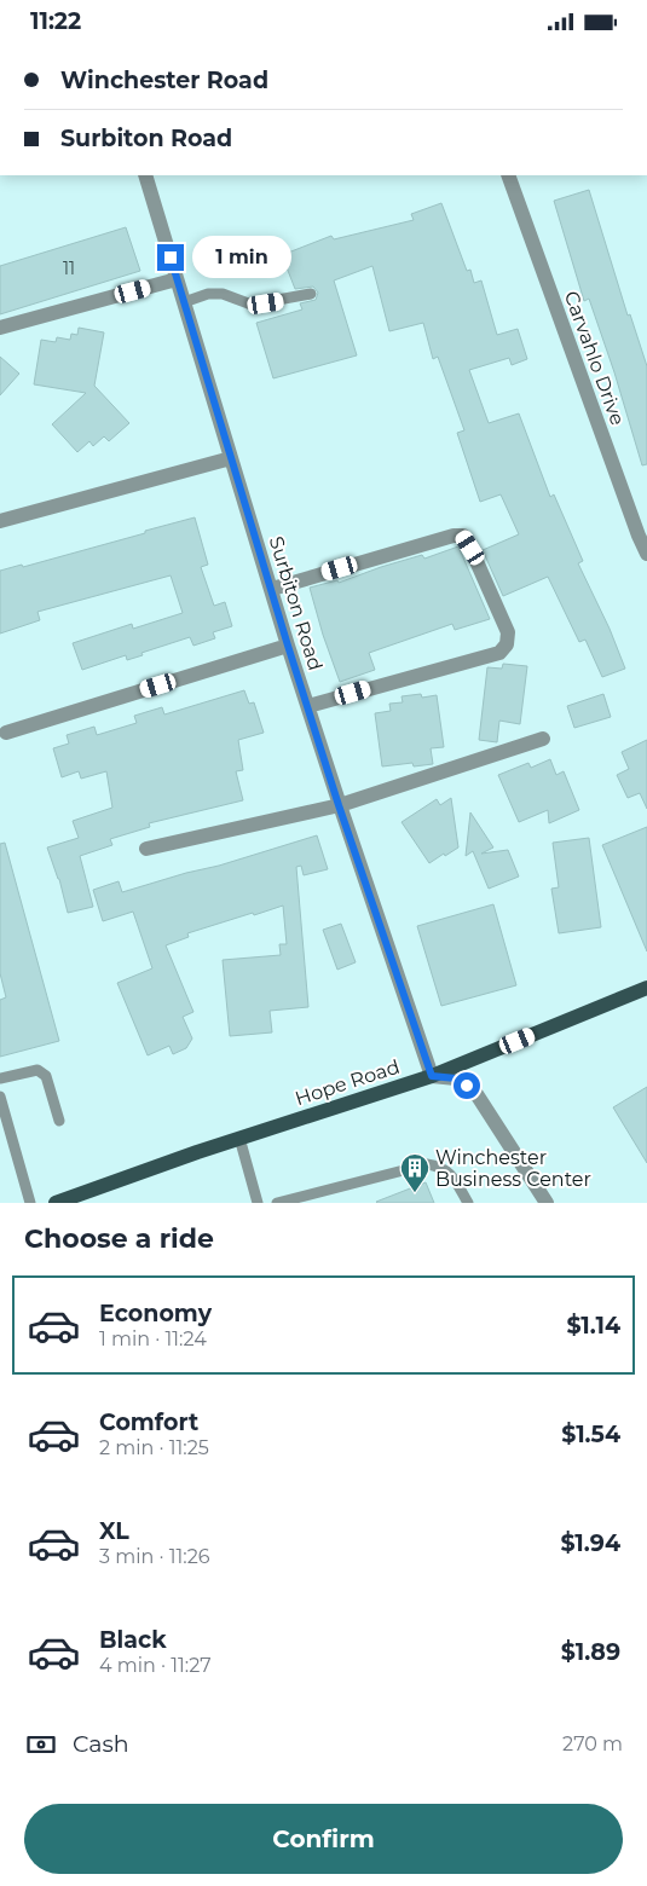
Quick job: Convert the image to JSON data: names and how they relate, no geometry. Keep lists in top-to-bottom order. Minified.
{"streets":{"main road":["Hope Road"],"street":["Carvahlo Drive","Surbiton Road"]},"crossings":[["Surbiton Road","Hope Road"]],"places":{"building":["Winchester Business Center"]},"house_numbers":["11"],"page":{"status":"11:22","banner":["Winchester Road","Surbiton Road"],"bubble":"1 min","heading":"Choose a ride","list":[{"name":"Economy","note":"1 min · 11:24","value":"$1.14"},{"name":"Comfort","note":"2 min · 11:25","value":"$1.54"},{"name":"XL","note":"3 min · 11:26","value":"$1.94"},{"name":"Black","note":"4 min · 11:27","value":"$1.89"}],"pay":["Cash","270 m"],"buttons":"Confirm"}}
